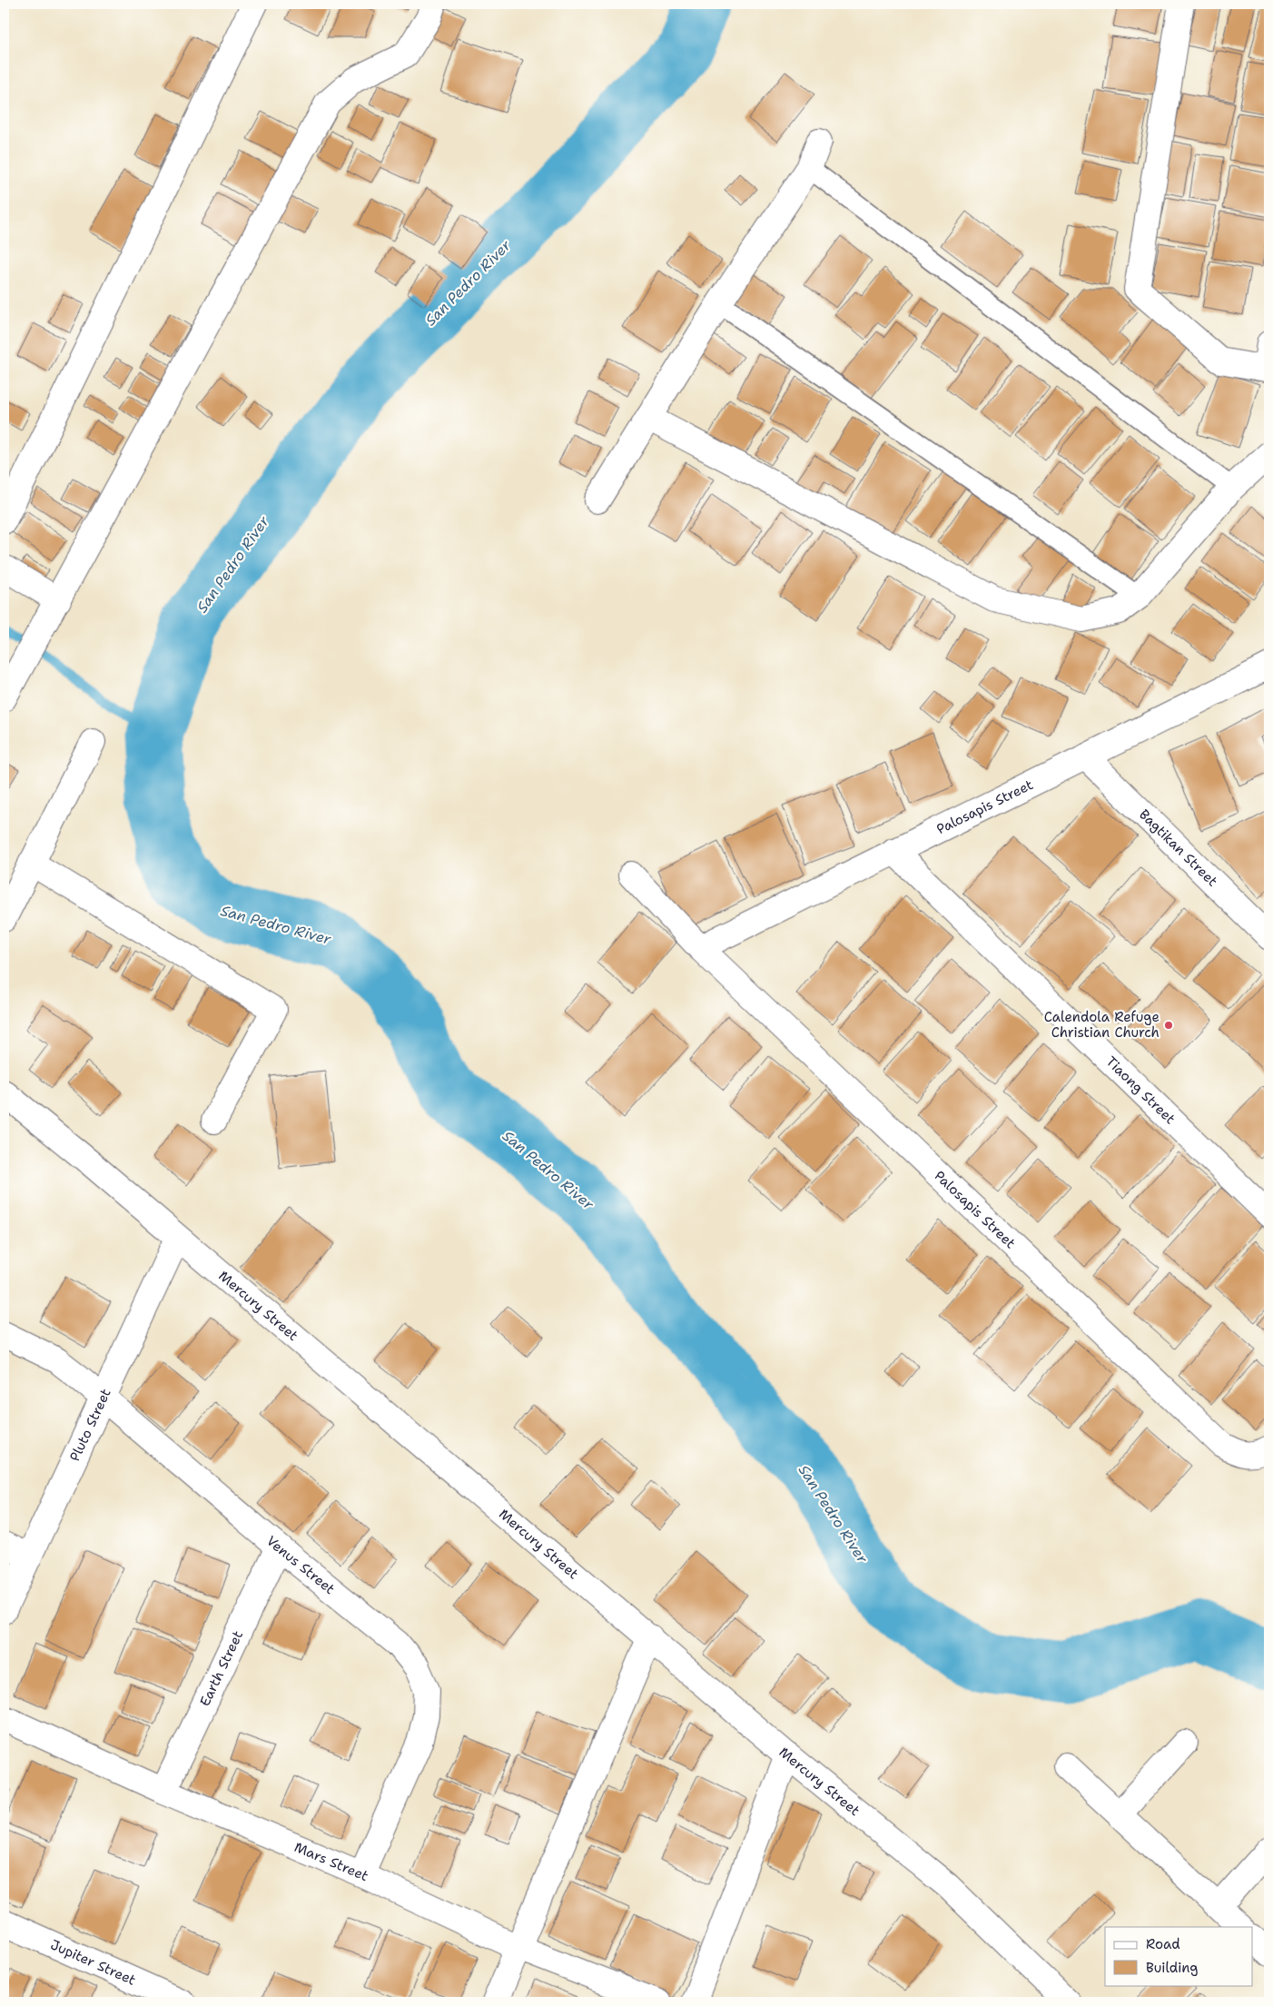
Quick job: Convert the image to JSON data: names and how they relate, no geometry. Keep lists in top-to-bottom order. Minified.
{"streets":{"street":["Palosapis Street","Bagtikan Street","Tiaong Street","Mercury Street","Pluto Street","Venus Street","Earth Street","Mars Street","Jupiter Street"]},"crossings":[["Palosapis Street","Bagtikan Street"],["Palosapis Street","Tiaong Street"],["Mercury Street","Pluto Street"],["Pluto Street","Venus Street"],["Venus Street","Earth Street"],["Venus Street","Mars Street"],["Earth Street","Mars Street"]],"water":["San Pedro River"],"places":["Calendola Refuge Christian Church"],"legend":["Road","Building"]}
